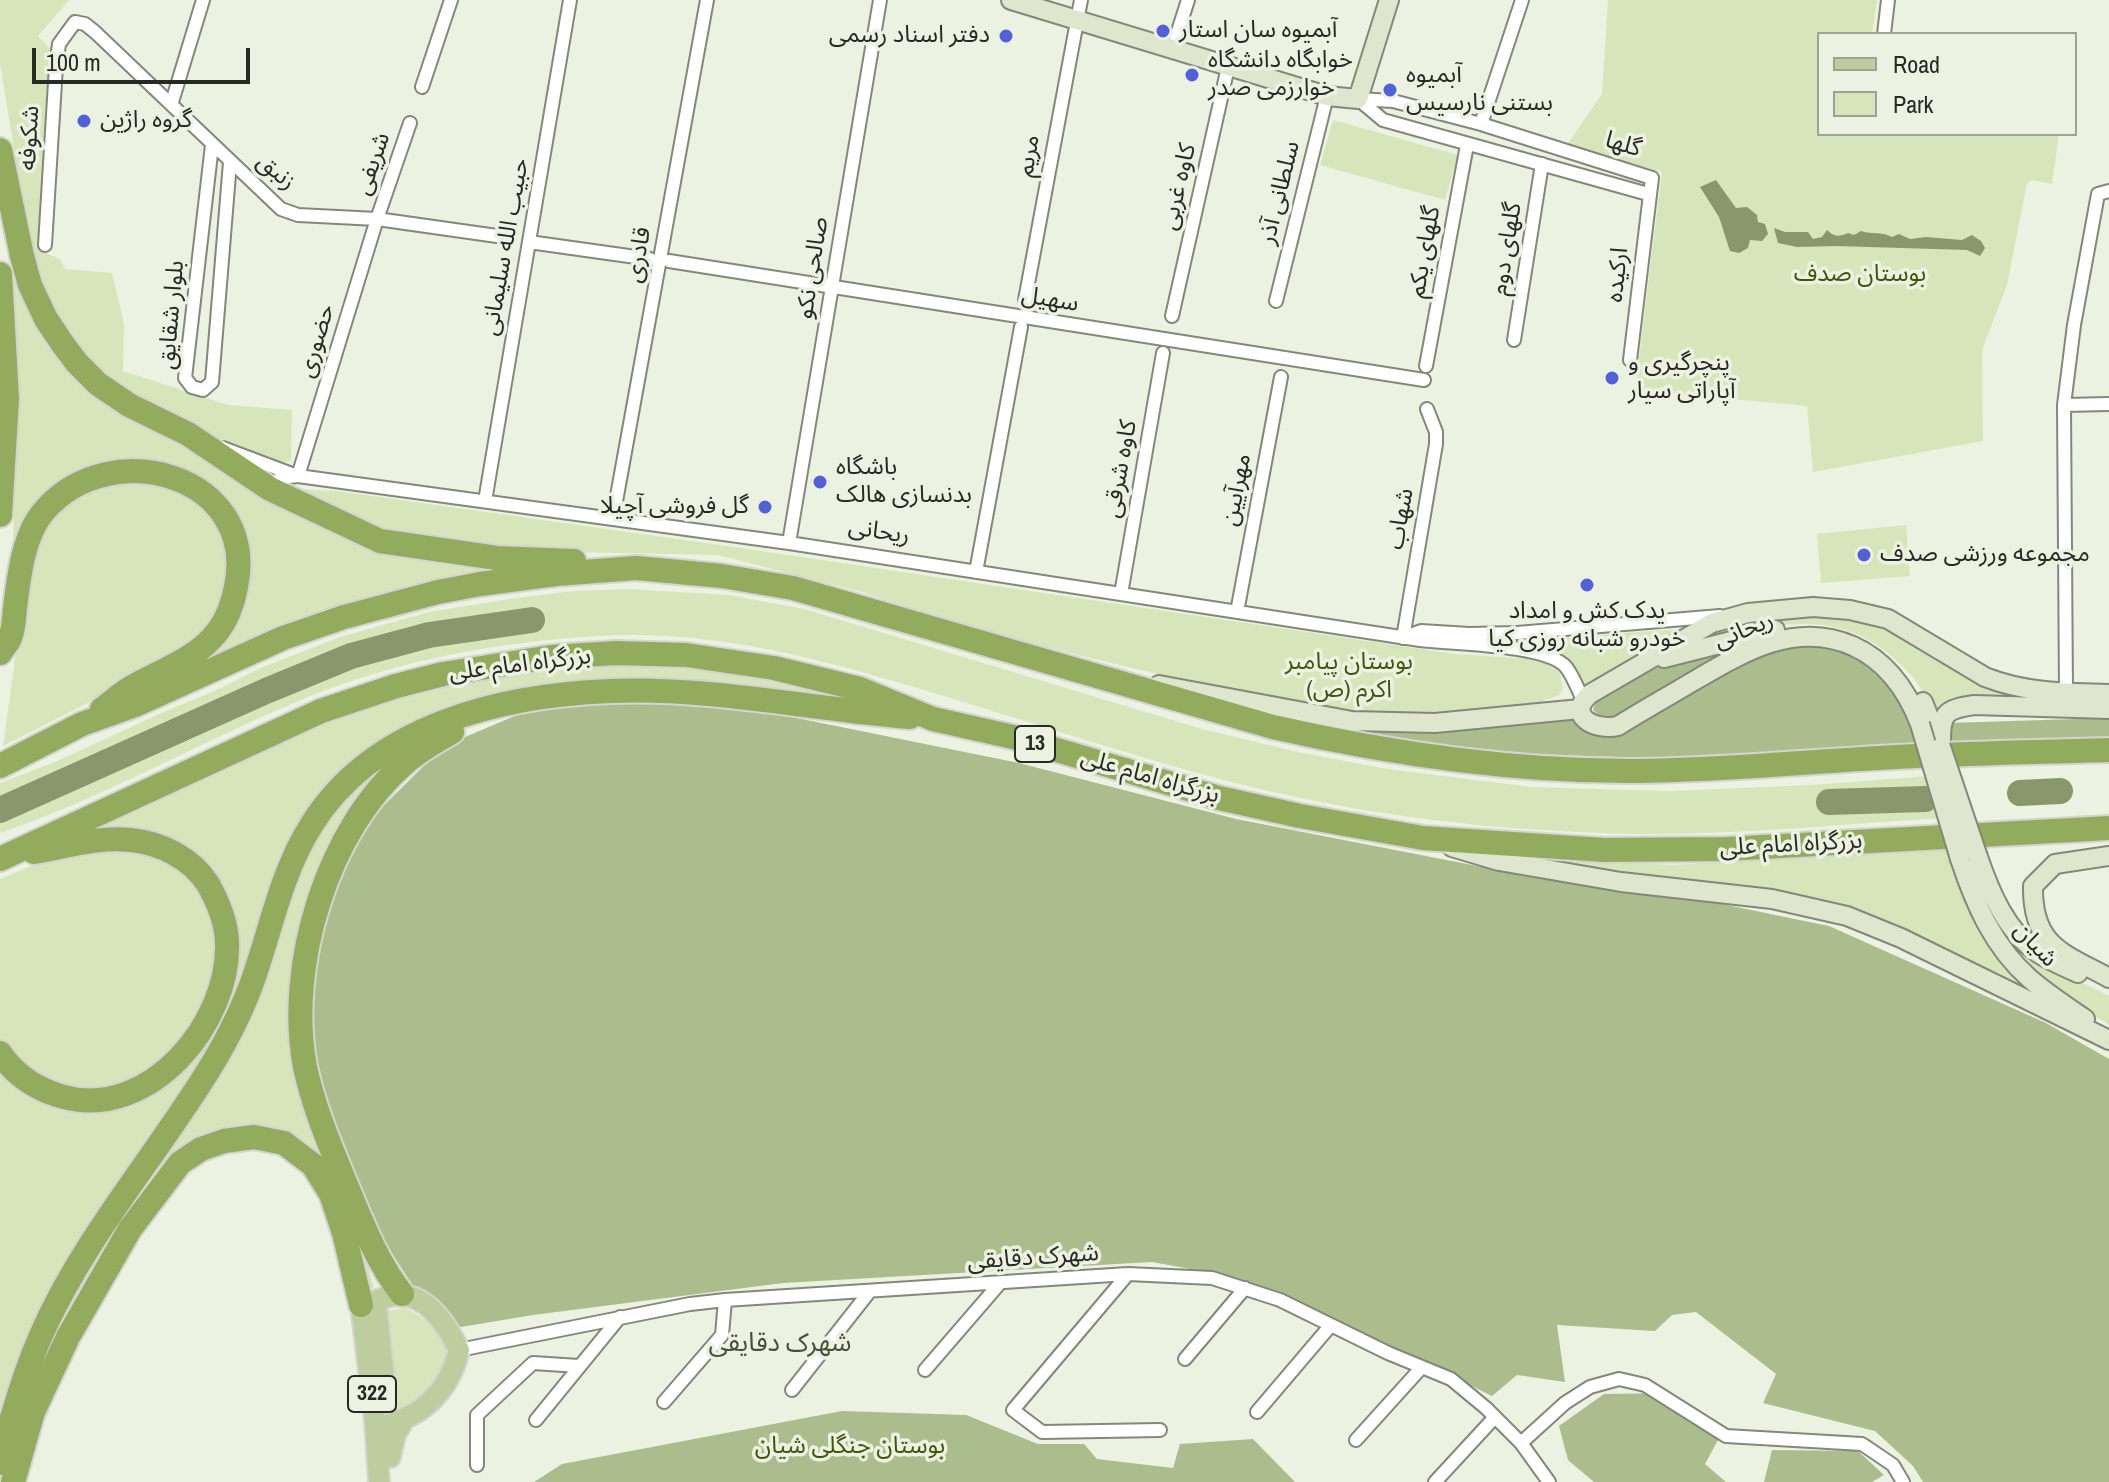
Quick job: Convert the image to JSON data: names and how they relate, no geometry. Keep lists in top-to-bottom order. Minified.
{"streets":{"highway":["بزرگراه امام علی","13"],"main road":["ریحانی","شیان","322"],"street":["شکوفه","گلها","مریم","شریفی","زنبق","کاوه غربی","سلطانی آذر","حبیب الله سلیمانی","گلهای دوم","گلهای یکم","قادری","صالحی نکو","ارکیده","سهیل","بلوار شقایق","حضوری","کاوه شرقی","مهرآیین","شهاب","شهرک دقایقی"]},"crossings":[["شکوفه","زنبق"],["گلها","گلهای دوم"],["گلها","گلهای یکم"],["گلها","ارکیده"],["شریفی","زنبق"],["شریفی","حضوری"],["زنبق","بلوار شقایق"],["زنبق","حضوری"],["حبیب الله سلیمانی","ریحانی"],["قادری","ریحانی"],["صالحی نکو","سهیل"],["صالحی نکو","ریحانی"],["حضوری","ریحانی"],["کاوه شرقی","ریحانی"],["مهرآیین","ریحانی"],["شهاب","ریحانی"],["ریحانی","شیان"]],"districts":["شهرک دقایقی"],"parks":["بوستان صدف","بوستان پیامبر اکرم (ص)","بوستان جنگلی شیان"],"places":["آبمیوه سان استار","دفتر اسناد رسمی","خوابگاه دانشگاه خوارزمی صدر","آبمیوه بستنی نارسیس","گروه راژین","پنچرگیری و آپاراتی سیار","باشگاه بدنسازی هالک","گل فروشی آچیلا","مجموعه ورزشی صدف","یدک کش و امداد خودرو شبانه روزی کیا"],"legend":["Road","Park"],"scale_bar":"100 m"}
